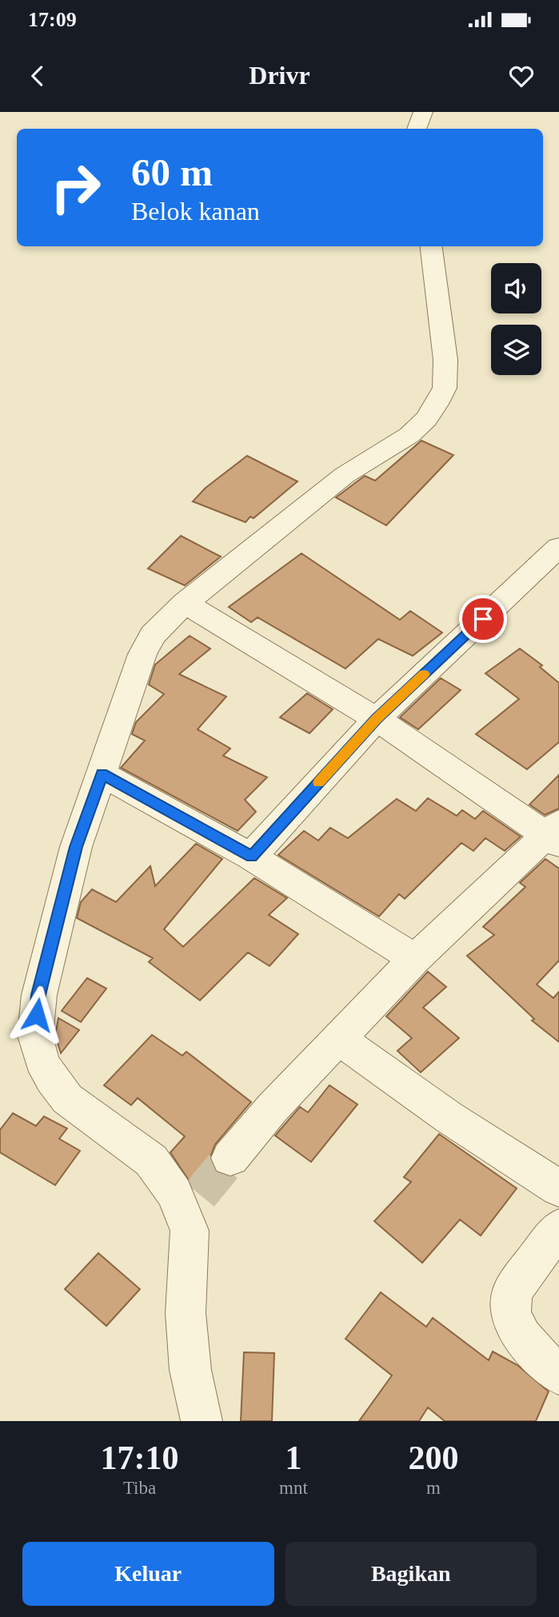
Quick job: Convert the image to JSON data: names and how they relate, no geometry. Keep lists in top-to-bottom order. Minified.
{"page":{"status":"17:09","header":"Drivr","turn":["60 m","Belok kanan"],"eta":["17:10","Tiba","1","mnt","200","m"],"buttons":["Keluar","Bagikan"]}}
